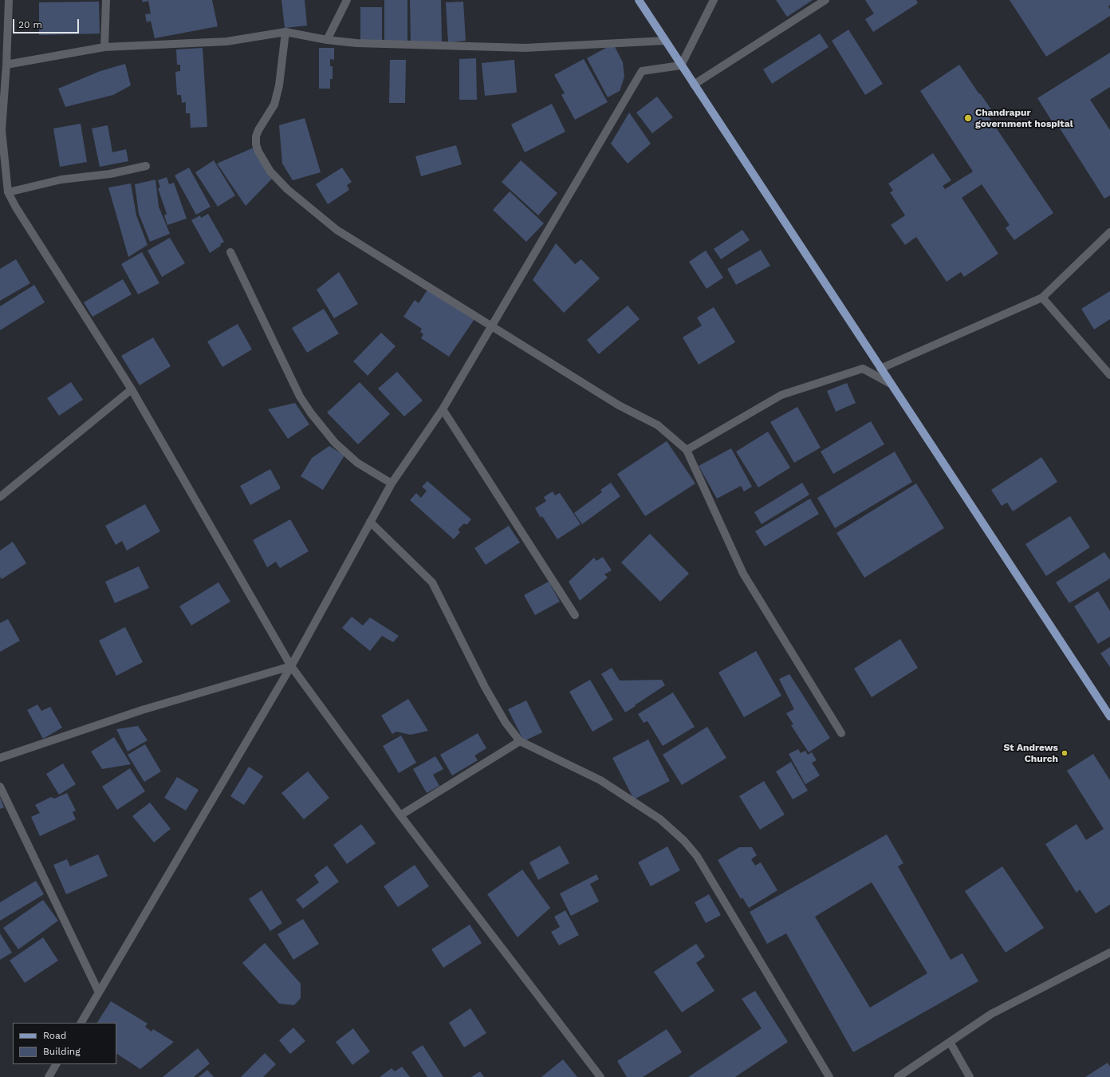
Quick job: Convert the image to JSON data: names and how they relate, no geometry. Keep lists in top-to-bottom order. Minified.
{"places":["Chandrapur government hospital","St Andrews Church"],"legend":["Road","Building"],"scale_bar":"20 m"}
